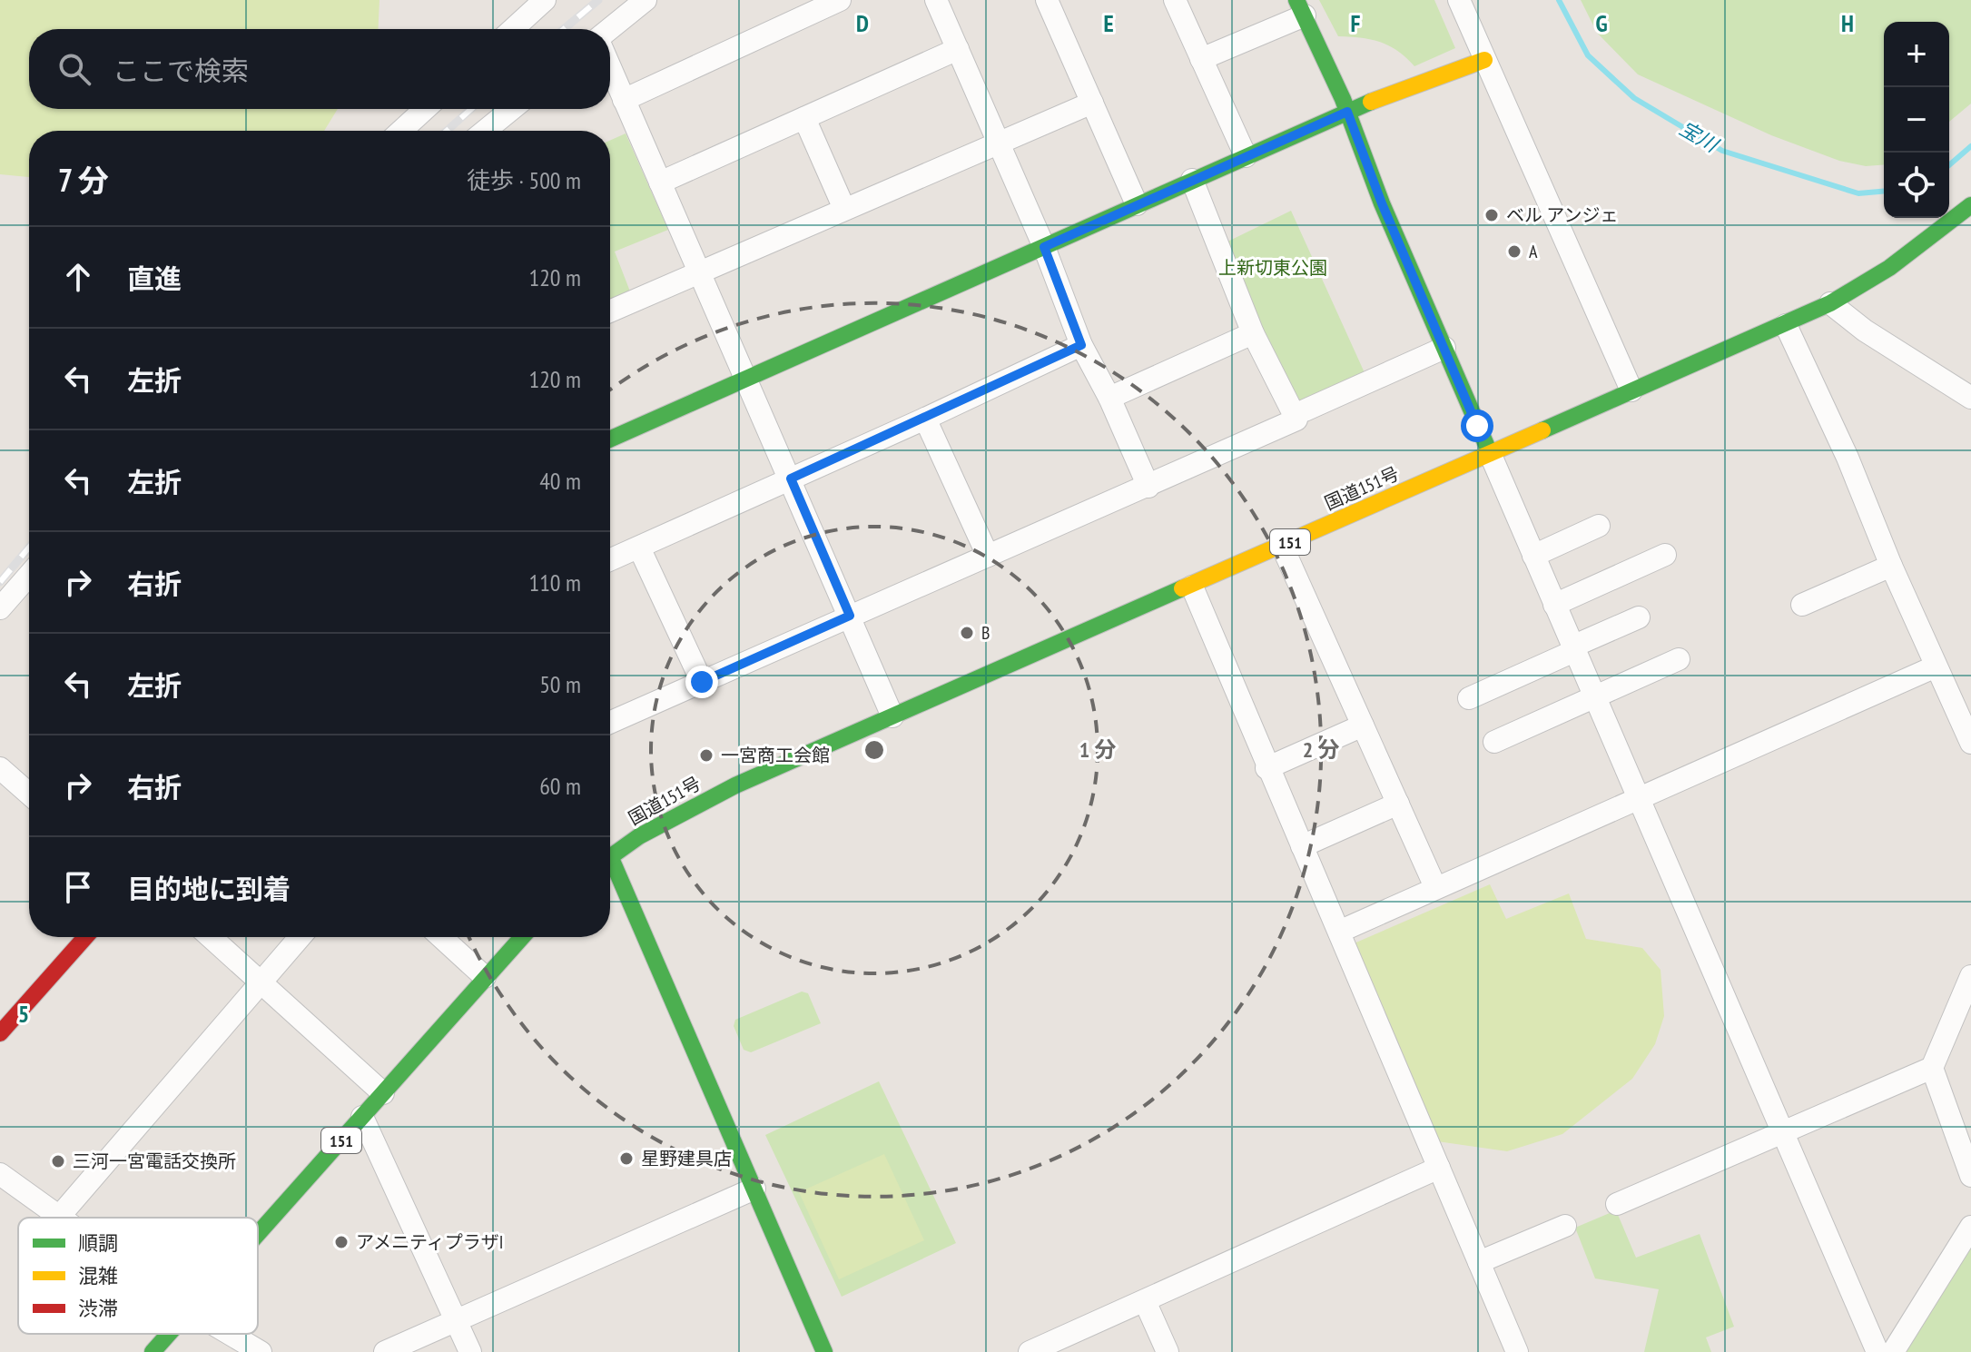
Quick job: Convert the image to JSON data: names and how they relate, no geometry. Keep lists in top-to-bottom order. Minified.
{"streets":{"main road":["国道151号","151"]},"water":["宝川"],"parks":["上新切東公園"],"places":["ベル アンジェ","A","B","一宮商工会館","星野建具店","三河一宮電話交換所","アメニティプラザI"],"legend":["順調","混雑","渋滞"],"page":{"map_buttons":["+","−"],"search":"ここで検索","heading":["7 分","徒歩 · 500 m"],"list":[["直進","120 m"],["左折","120 m"],["左折","40 m"],["右折","110 m"],["左折","50 m"],["右折","60 m"],"目的地に到着"]},"grid":{"columns":["D","E","F","G","H"],"rows":["5"]},"rings":["1 分","2 分"]}
